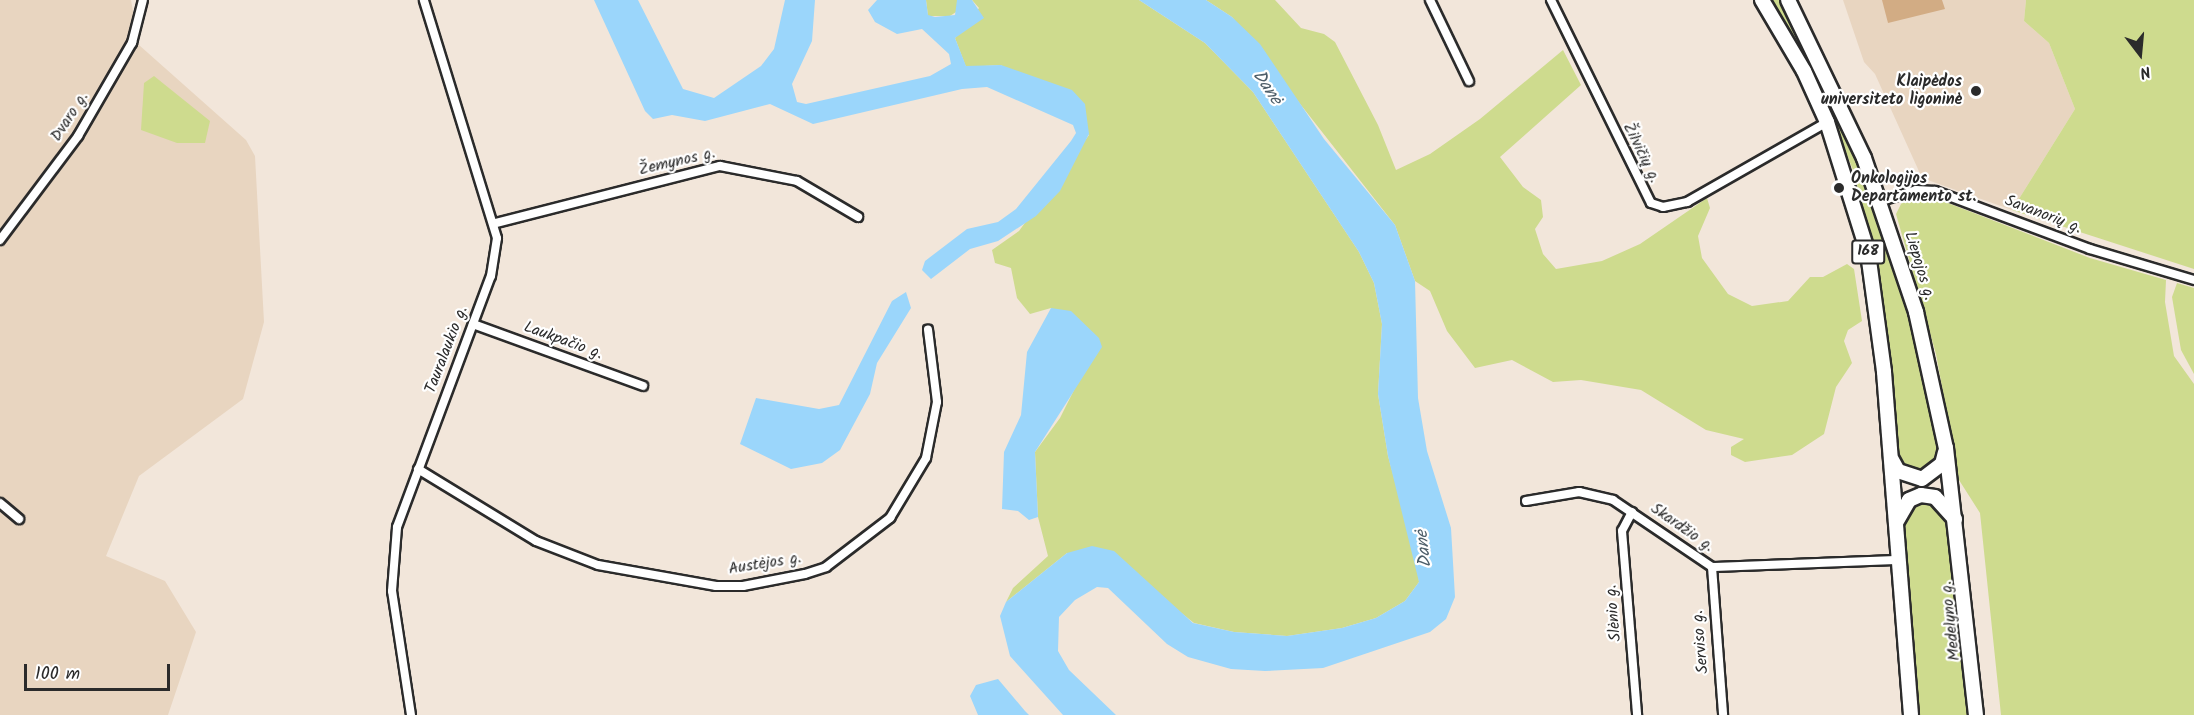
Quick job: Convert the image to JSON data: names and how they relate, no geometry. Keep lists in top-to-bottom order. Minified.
{"streets":{"main road":["168","Liepojos g.","Medelyno g."],"street":["Dvaro g.","Žilvičių g.","Žemynos g.","Savanorių g.","Laukpačio g.","Tauralaukio g.","Skardžio g.","Austėjos g.","Slėnio g.","Serviso g."]},"crossings":[["Žilvičių g.","168"],["Žemynos g.","Tauralaukio g."],["Savanorių g.","Liepojos g."],["168","Skardžio g."],["Liepojos g.","Medelyno g."],["Laukpačio g.","Tauralaukio g."],["Tauralaukio g.","Austėjos g."],["Skardžio g.","Slėnio g."],["Skardžio g.","Serviso g."]],"water":["Danė"],"places":["Klaipėdos universiteto ligoninė","Onkologijos Departamento st."],"scale_bar":"100 m","north":"bottom"}
